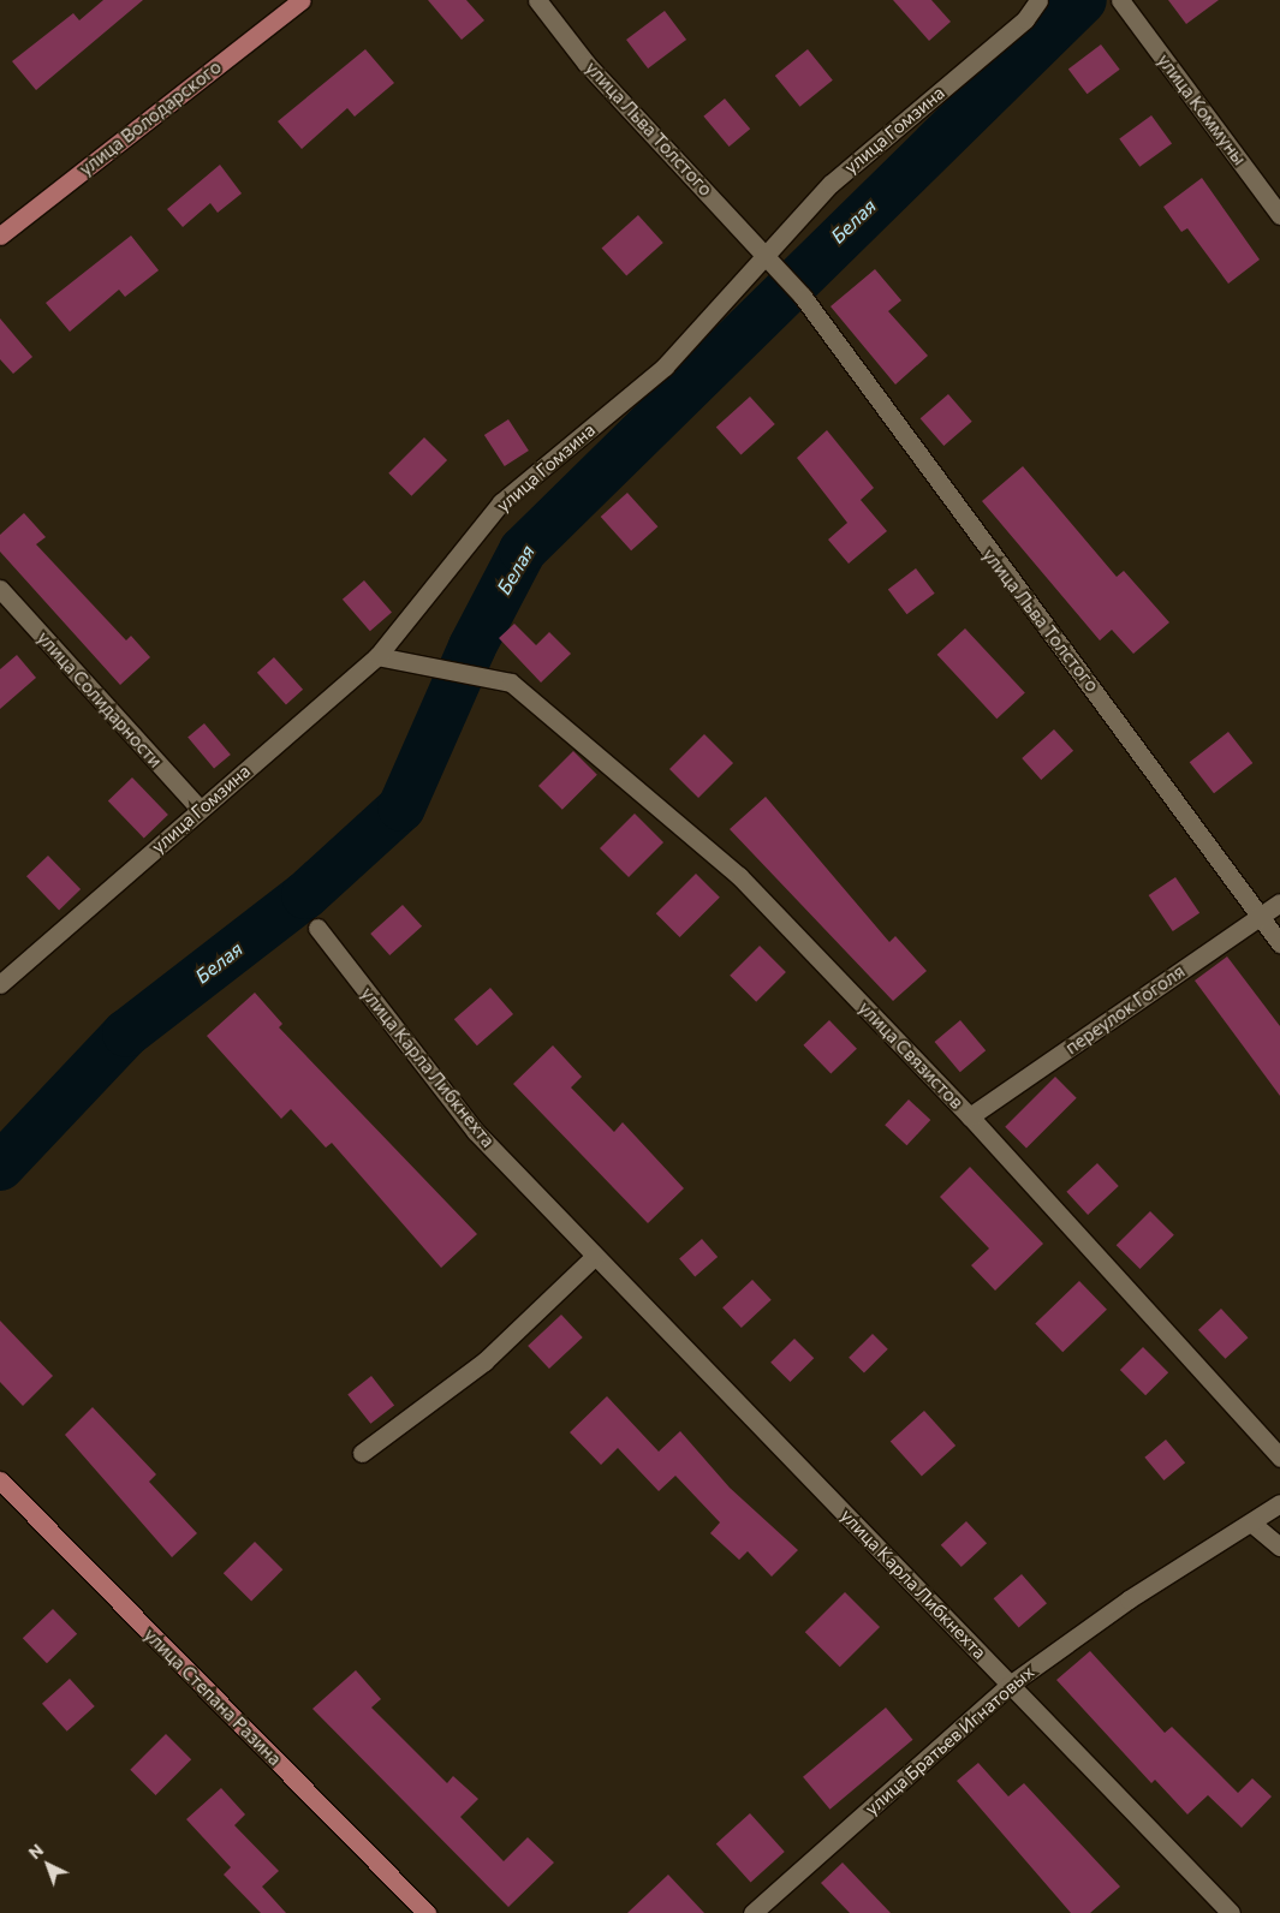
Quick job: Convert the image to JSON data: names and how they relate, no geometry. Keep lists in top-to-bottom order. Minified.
{"streets":{"main road":["улица Володарского","улица Степана Разина"],"street":["улица Коммуны","улица Льва Толстого","улица Гомзина","улица Солидарности","переулок Гоголя","улица Связистов","улица Карла Либкнехта","улица Братьев Игнатовых"]},"crossings":[["улица Льва Толстого","улица Гомзина"],["улица Льва Толстого","переулок Гоголя"],["улица Гомзина","улица Солидарности"],["улица Гомзина","улица Связистов"],["переулок Гоголя","улица Связистов"],["улица Карла Либкнехта","улица Братьев Игнатовых"]],"water":["Белая"],"north":"top left"}
